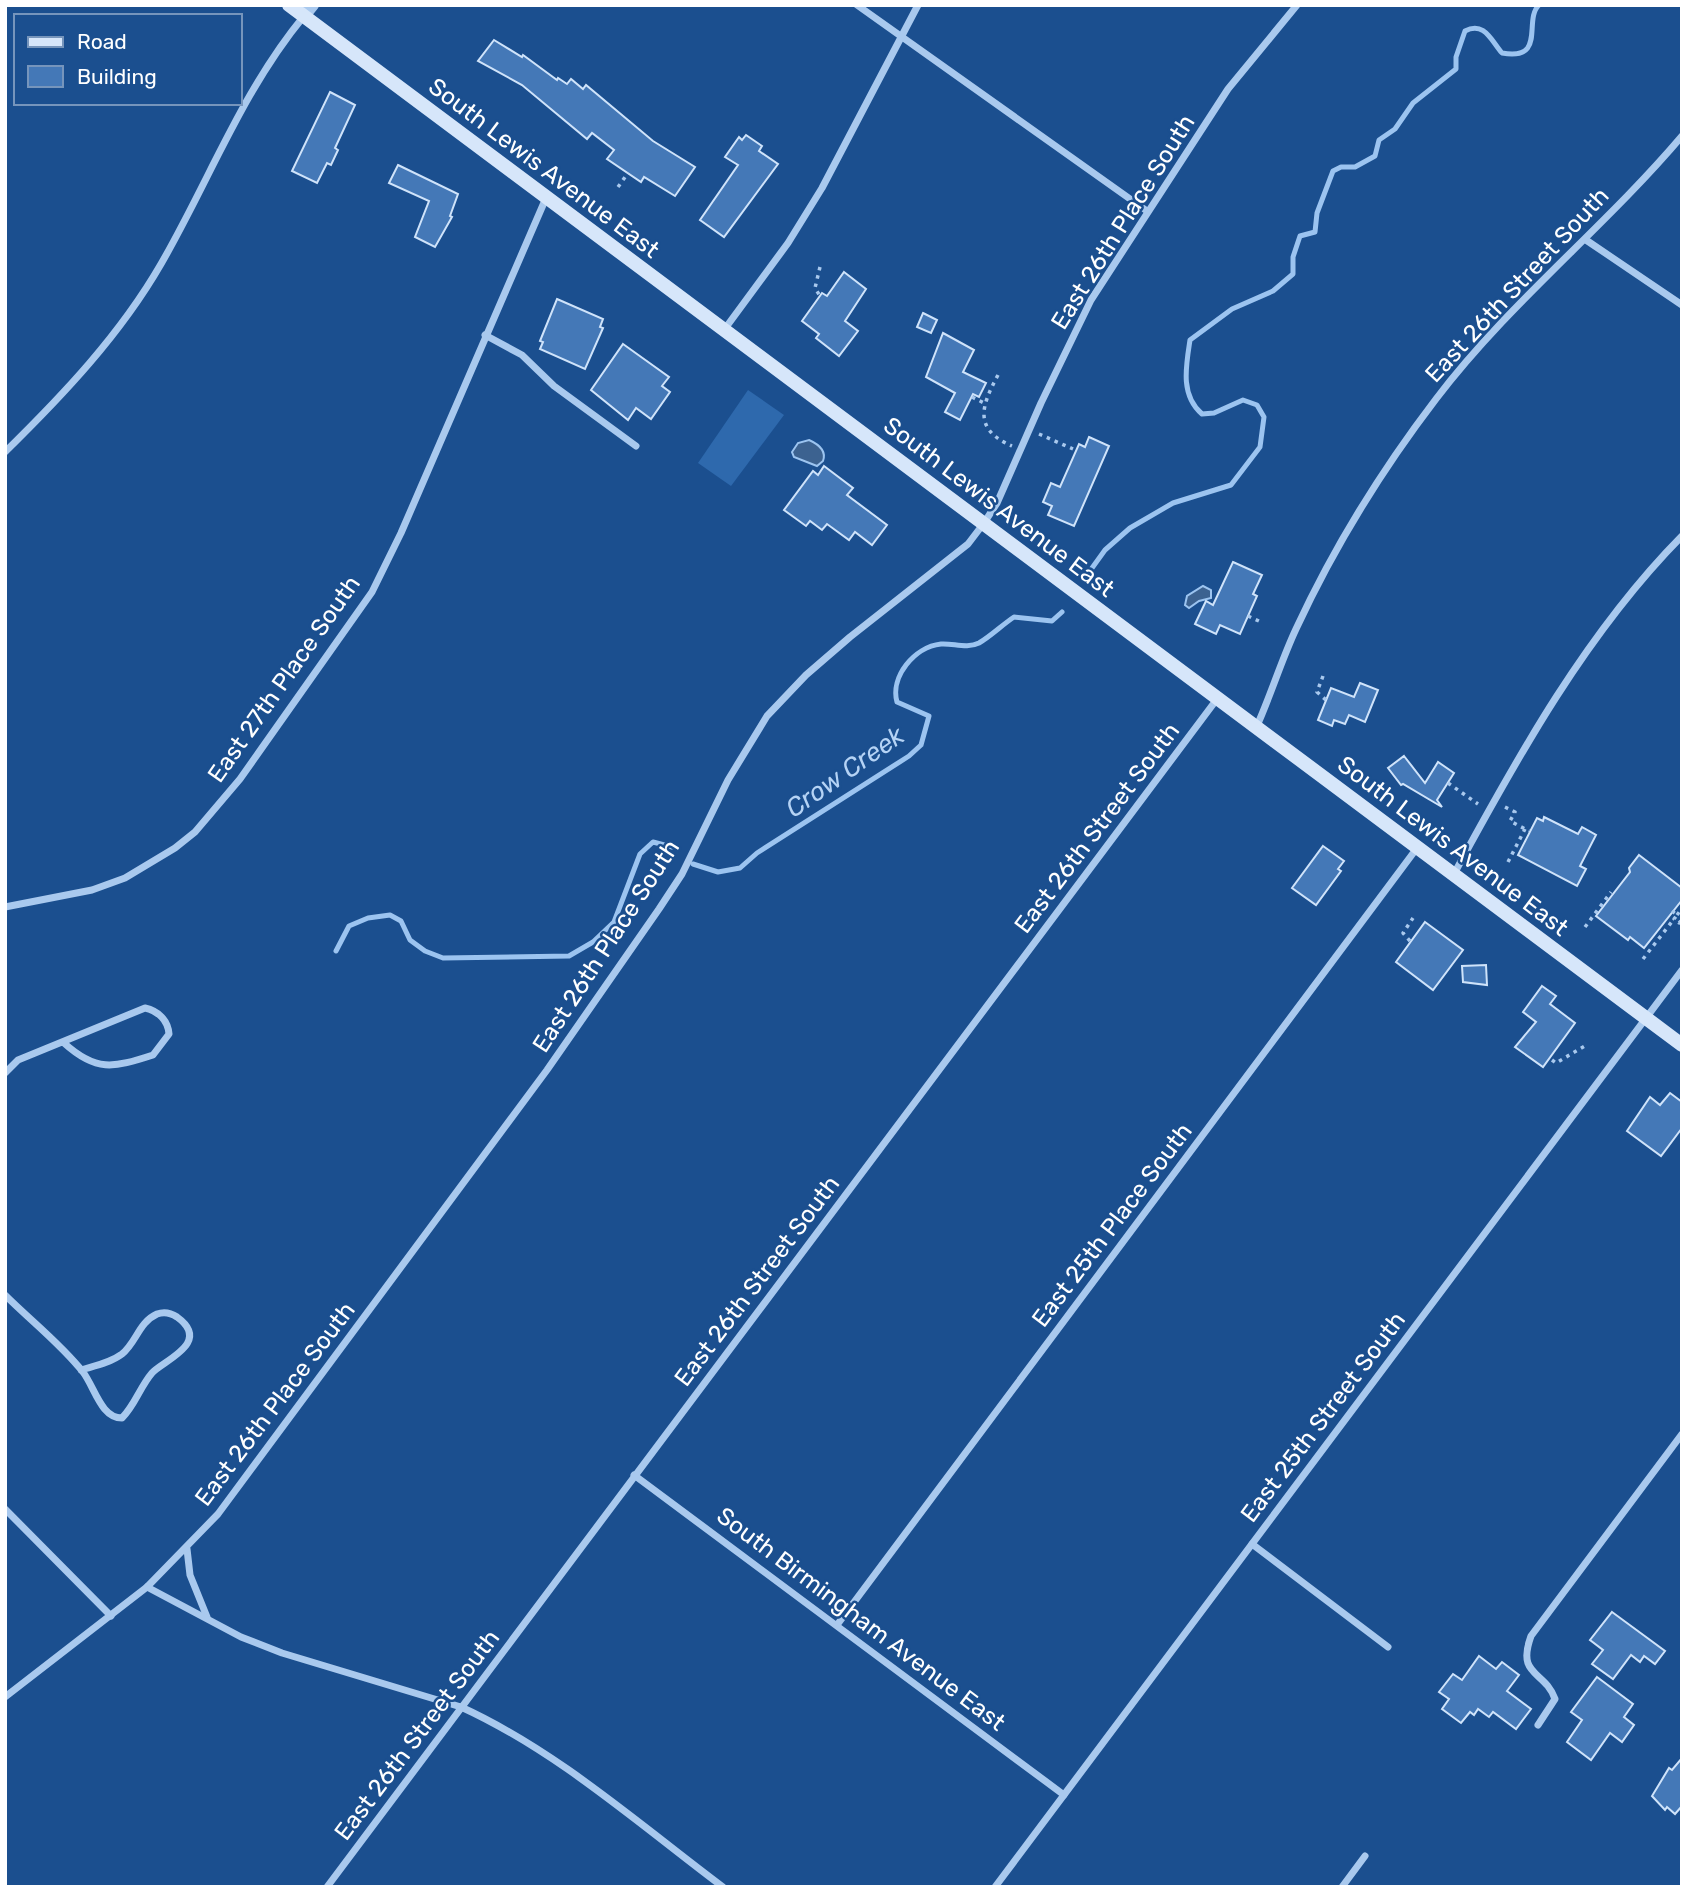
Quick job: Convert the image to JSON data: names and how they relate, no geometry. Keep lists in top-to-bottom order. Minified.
{"streets":{"main road":["South Lewis Avenue East"],"street":["East 26th Place South","East 26th Street South","East 27th Place South","East 25th Place South","East 25th Street South","South Birmingham Avenue East"]},"crossings":[["South Lewis Avenue East","East 26th Place South"],["South Lewis Avenue East","East 26th Street South"],["South Lewis Avenue East","East 27th Place South"],["South Lewis Avenue East","East 25th Place South"],["South Lewis Avenue East","East 25th Street South"],["East 26th Street South","South Birmingham Avenue East"],["East 25th Place South","South Birmingham Avenue East"],["East 25th Street South","South Birmingham Avenue East"]],"water":["Crow Creek"],"legend":["Road","Building"]}
